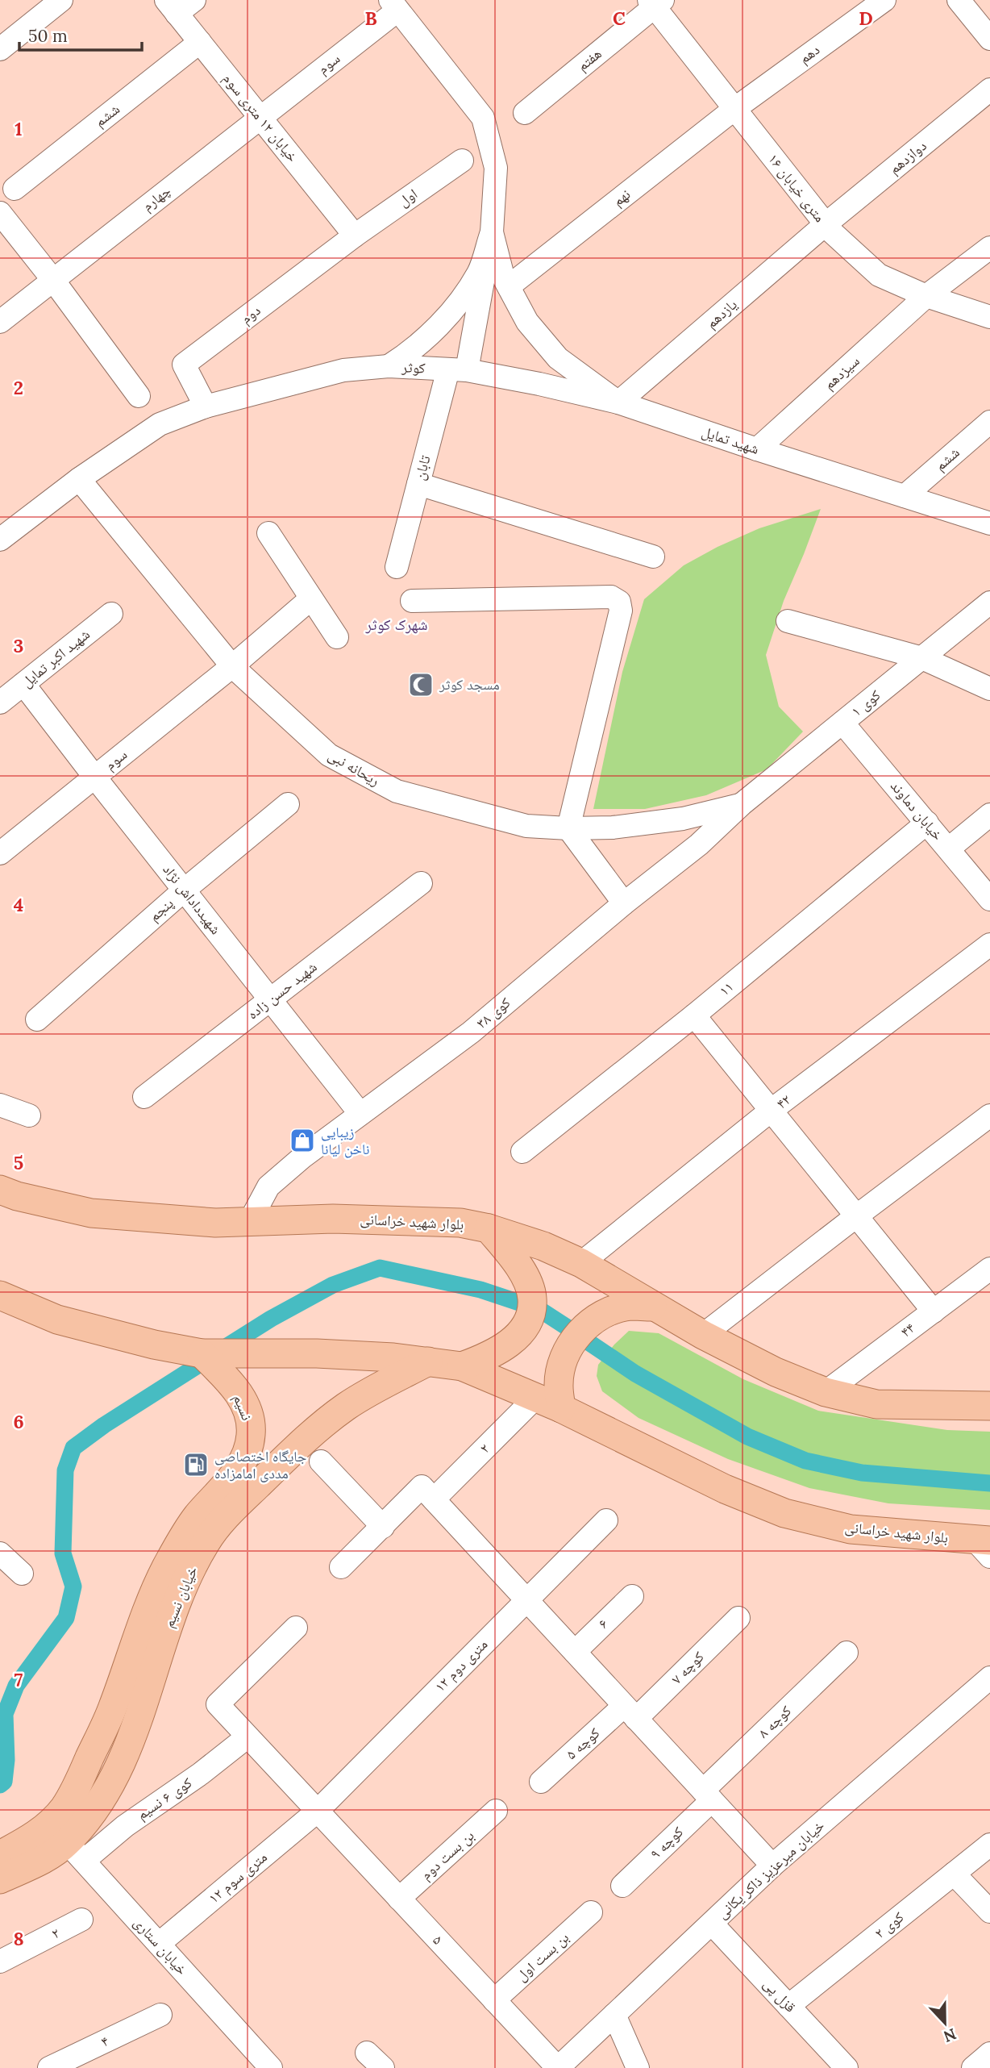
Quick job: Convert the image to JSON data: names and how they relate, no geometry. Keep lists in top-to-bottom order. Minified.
{"streets":{"main road":["بلوار شهید خراسانی","نسیم","خیابان نسیم"],"street":["دهم","هفتم","سوم","ششم","خیابان ۱۲ متری سوم","دوازدهم","۱۶ متری خیابان","اول","نهم","چهارم","یازدهم","دوم","کوثر","سیزدهم","شهید تمایل","تابان","شهید اکبر تمایل","کوی ۱","ریحانه نبی","خیابان دماوند","شهیدداداش نژاد","پنجم","۱۱","شهید حسن زاده","کوی ۳۸","۴۲","۴۴","۲","۶","۱۲ متری دوم","کوچه ۷","کوچه ۸","کوچه ۵","کوی ۶ نسیم","کوچه ۹","بن بست دوم","خیابان میرعزیز ذاکر یکانی","۱۲ متری سوم","کوی ۲","۵","خیابان ستاری","بن بست اول","قزل پی","۴"]},"crossings":[["دهم","۱۶ متری خیابان"],["دهم","نهم"],["هفتم","۱۶ متری خیابان"],["سوم","خیابان ۱۲ متری سوم"],["سوم","چهارم"],["سوم","ریحانه نبی"],["سوم","شهیدداداش نژاد"],["ششم","خیابان ۱۲ متری سوم"],["ششم","شهید تمایل"],["خیابان ۱۲ متری سوم","اول"],["خیابان ۱۲ متری سوم","چهارم"],["خیابان ۱۲ متری سوم","دوم"],["دوازدهم","۱۶ متری خیابان"],["دوازدهم","یازدهم"],["۱۶ متری خیابان","نهم"],["۱۶ متری خیابان","یازدهم"],["۱۶ متری خیابان","سیزدهم"],["اول","دوم"],["یازدهم","شهید تمایل"],["دوم","کوثر"],["کوثر","شهید تمایل"],["کوثر","تابان"],["کوثر","ریحانه نبی"],["سیزدهم","شهید تمایل"],["شهید تمایل","تابان"],["شهید اکبر تمایل","شهیدداداش نژاد"],["کوی ۱","ریحانه نبی"],["کوی ۱","خیابان دماوند"],["کوی ۱","کوی ۳۸"],["ریحانه نبی","کوی ۳۸"],["خیابان دماوند","۱۱"],["شهیدداداش نژاد","پنجم"],["شهیدداداش نژاد","شهید حسن زاده"],["شهیدداداش نژاد","کوی ۳۸"],["کوی ۳۸","بلوار شهید خراسانی"],["۴۲","بلوار شهید خراسانی"],["بلوار شهید خراسانی","۴۴"],["بلوار شهید خراسانی","نسیم"],["بلوار شهید خراسانی","۲"],["بلوار شهید خراسانی","خیابان نسیم"],["نسیم","خیابان نسیم"],["خیابان نسیم","کوی ۶ نسیم"],["خیابان نسیم","خیابان ستاری"],["۱۲ متری دوم","۱۲ متری سوم"],["۱۲ متری دوم","۵"],["کوچه ۷","کوچه ۵"],["کوچه ۸","کوچه ۹"],["کوی ۶ نسیم","۵"],["کوی ۶ نسیم","خیابان ستاری"],["بن بست دوم","۵"],["خیابان میرعزیز ذاکر یکانی","۵"],["خیابان میرعزیز ذاکر یکانی","قزل پی"],["۱۲ متری سوم","۵"],["۱۲ متری سوم","خیابان ستاری"],["کوی ۲","قزل پی"],["۵","بن بست اول"]],"districts":["شهرک کوثر"],"places":{"mosque":["مسجد کوثر"],"shop":["زیبایی ناخن لیانا"],"fuel station":["جایگاه اختصاصی مددی امامزاده"]},"scale_bar":"50 m","north":"bottom","grid":{"columns":["B","C","D"],"rows":["1","2","3","4","5","6","7","8"]}}
